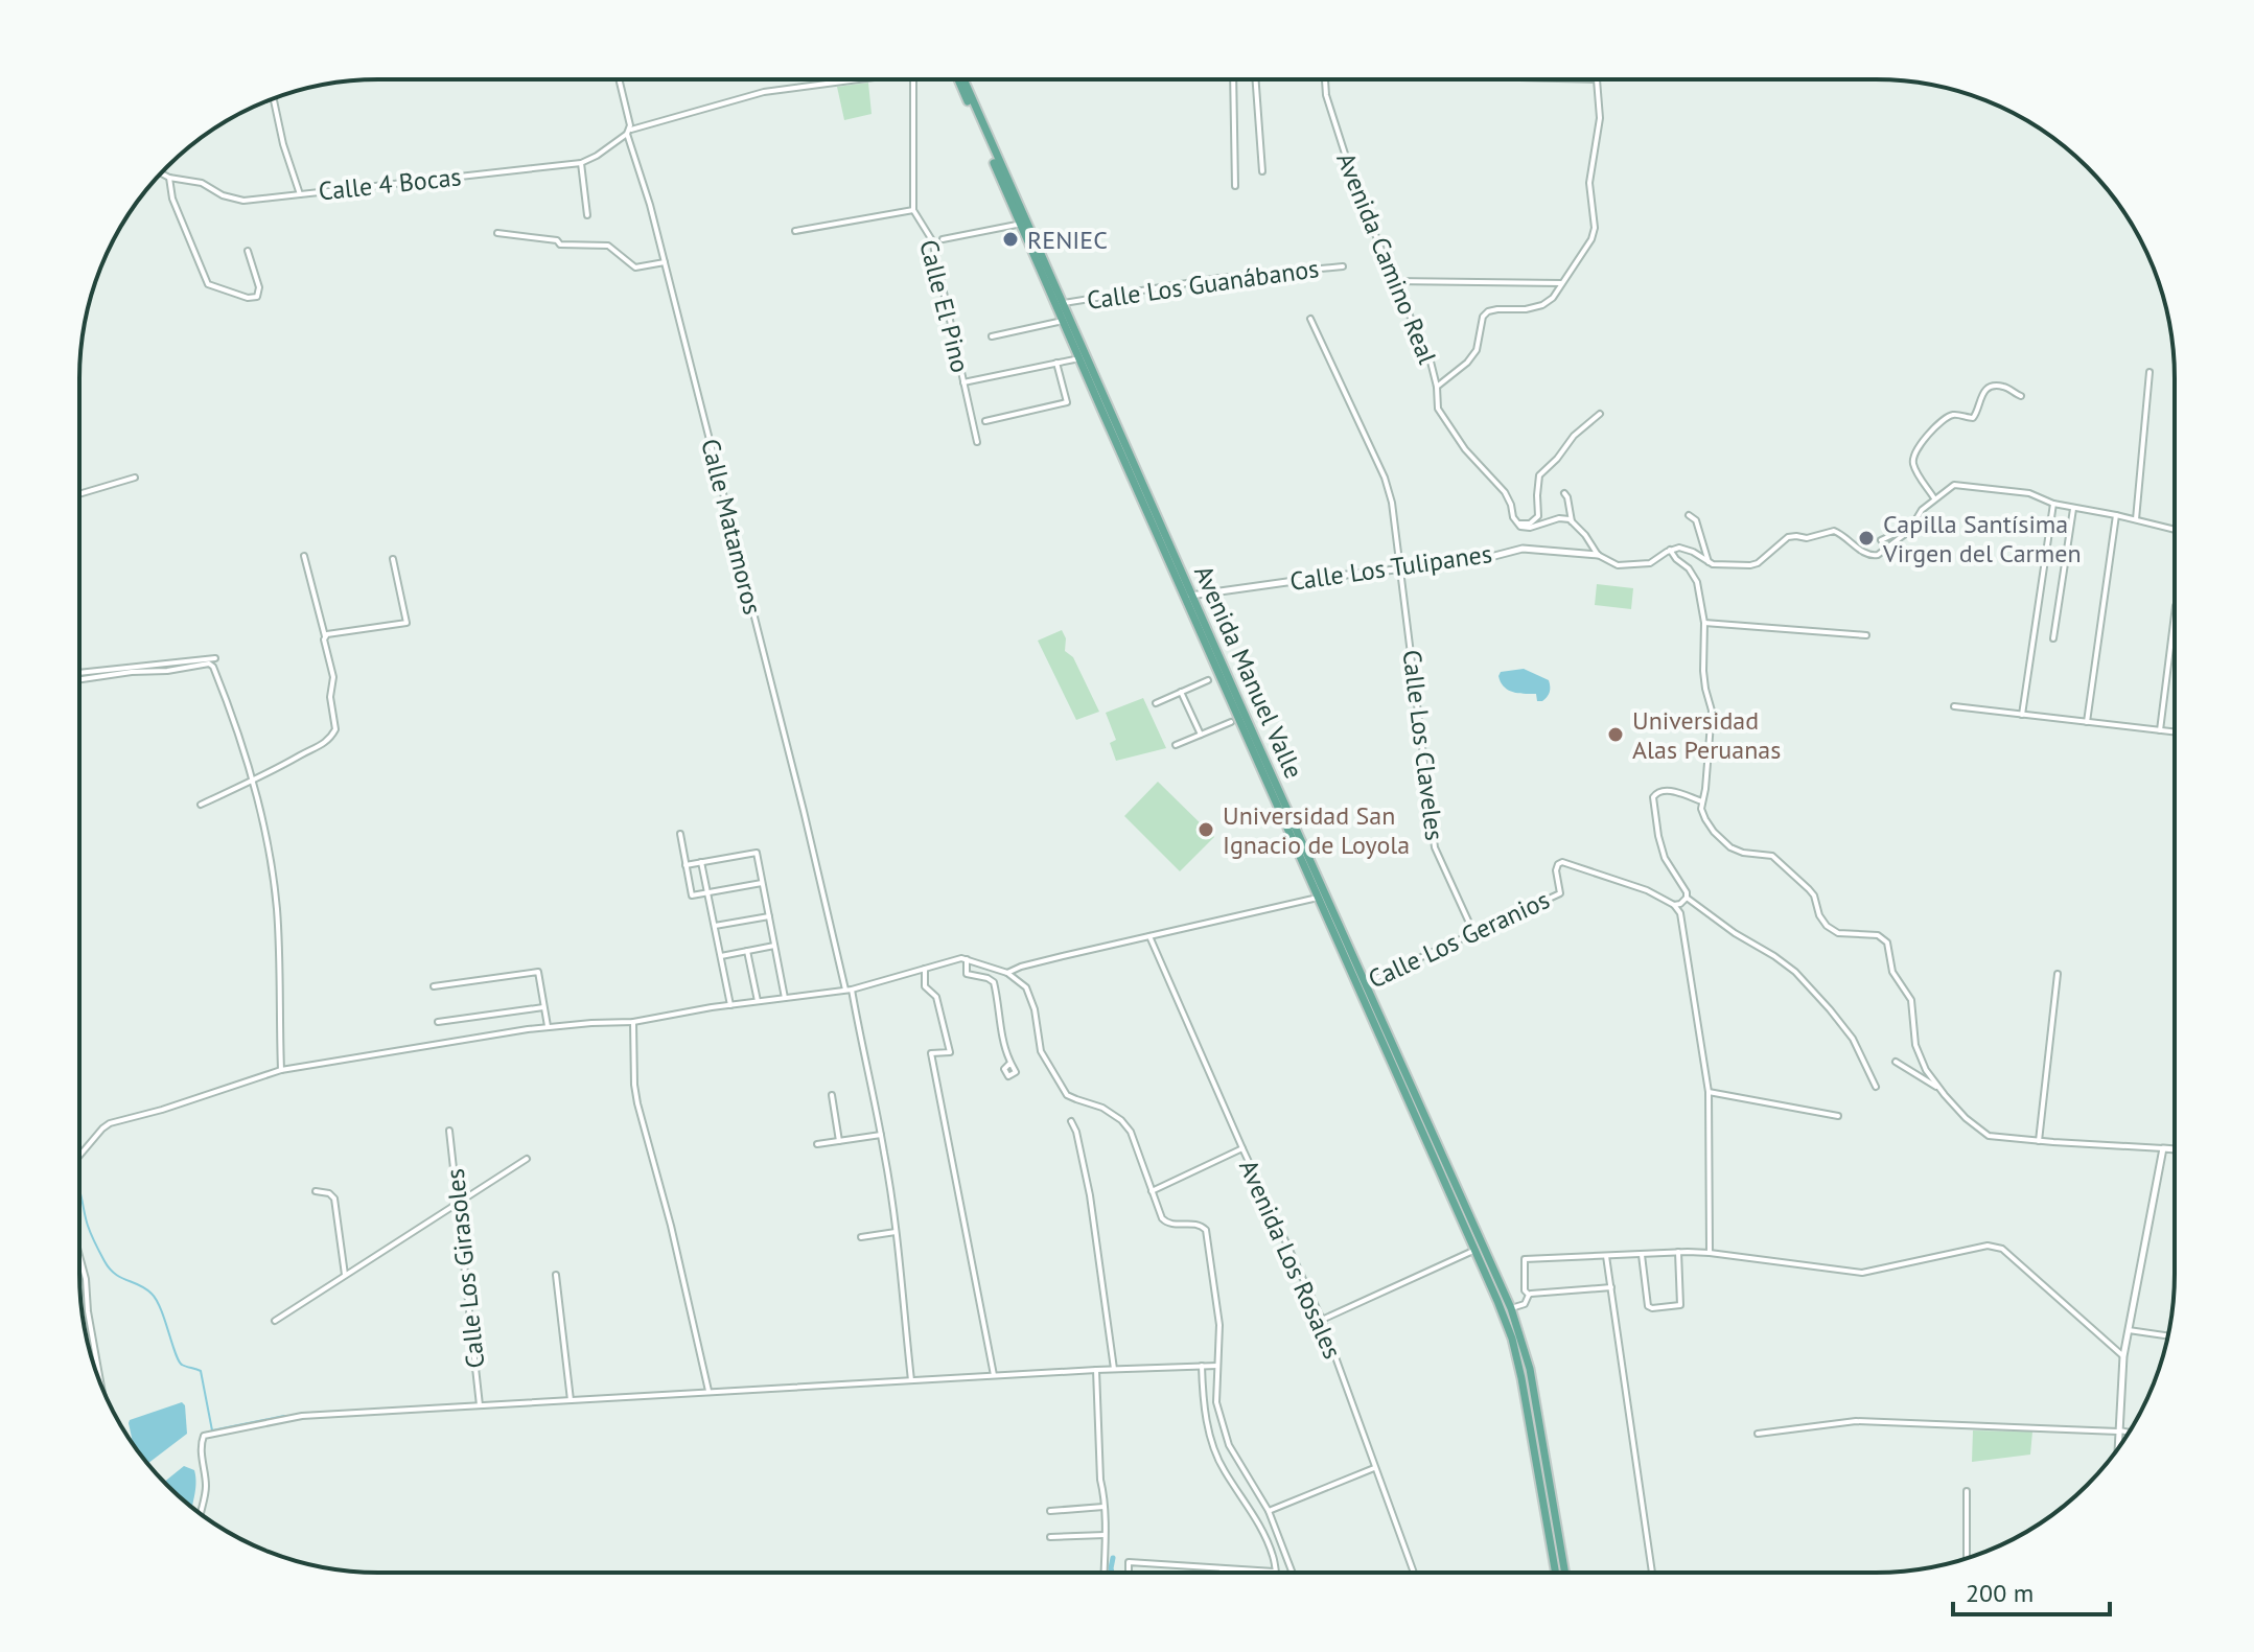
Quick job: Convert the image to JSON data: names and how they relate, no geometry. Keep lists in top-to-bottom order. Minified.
{"streets":{"main road":["Avenida Manuel Valle"],"street":["Calle 4 Bocas","Avenida Camino Real","Calle Los Guanábanos","Calle El Pino","Calle Matamoros","Calle Los Tulipanes","Calle Los Claveles","Calle Los Geranios","Avenida Los Rosales","Calle Los Girasoles"]},"crossings":[["Calle 4 Bocas","Calle Matamoros"],["Calle Los Guanábanos","Avenida Manuel Valle"],["Calle Los Tulipanes","Avenida Manuel Valle"],["Calle Los Tulipanes","Calle Los Claveles"],["Avenida Manuel Valle","Calle Los Geranios"],["Calle Los Claveles","Calle Los Geranios"]],"places":["RENIEC","Capilla Santísima Virgen del Carmen","Universidad Alas Peruanas","Universidad San Ignacio de Loyola"],"scale_bar":"200 m"}
